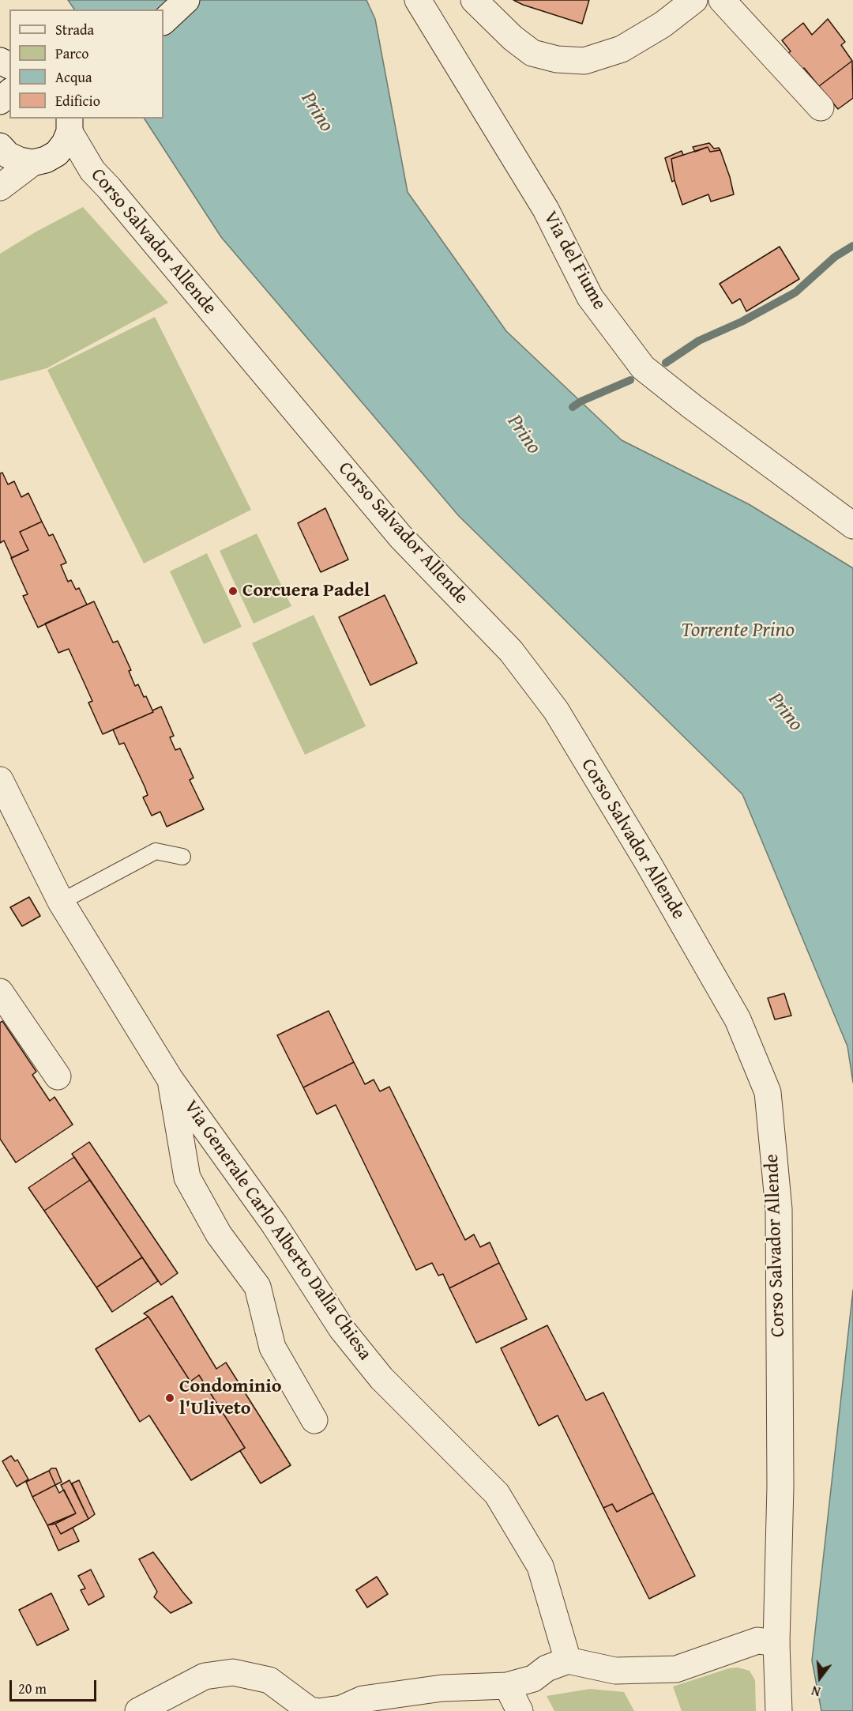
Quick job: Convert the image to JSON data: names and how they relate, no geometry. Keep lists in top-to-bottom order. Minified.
{"streets":{"street":["Corso Salvador Allende","Via del Fiume","Via Generale Carlo Alberto Dalla Chiesa"]},"water":["Prino","Torrente Prino"],"places":["Corcuera Padel","Condominio l'Uliveto"],"legend":["Strada","Parco","Acqua","Edificio"],"scale_bar":"20 m","north":"bottom"}
